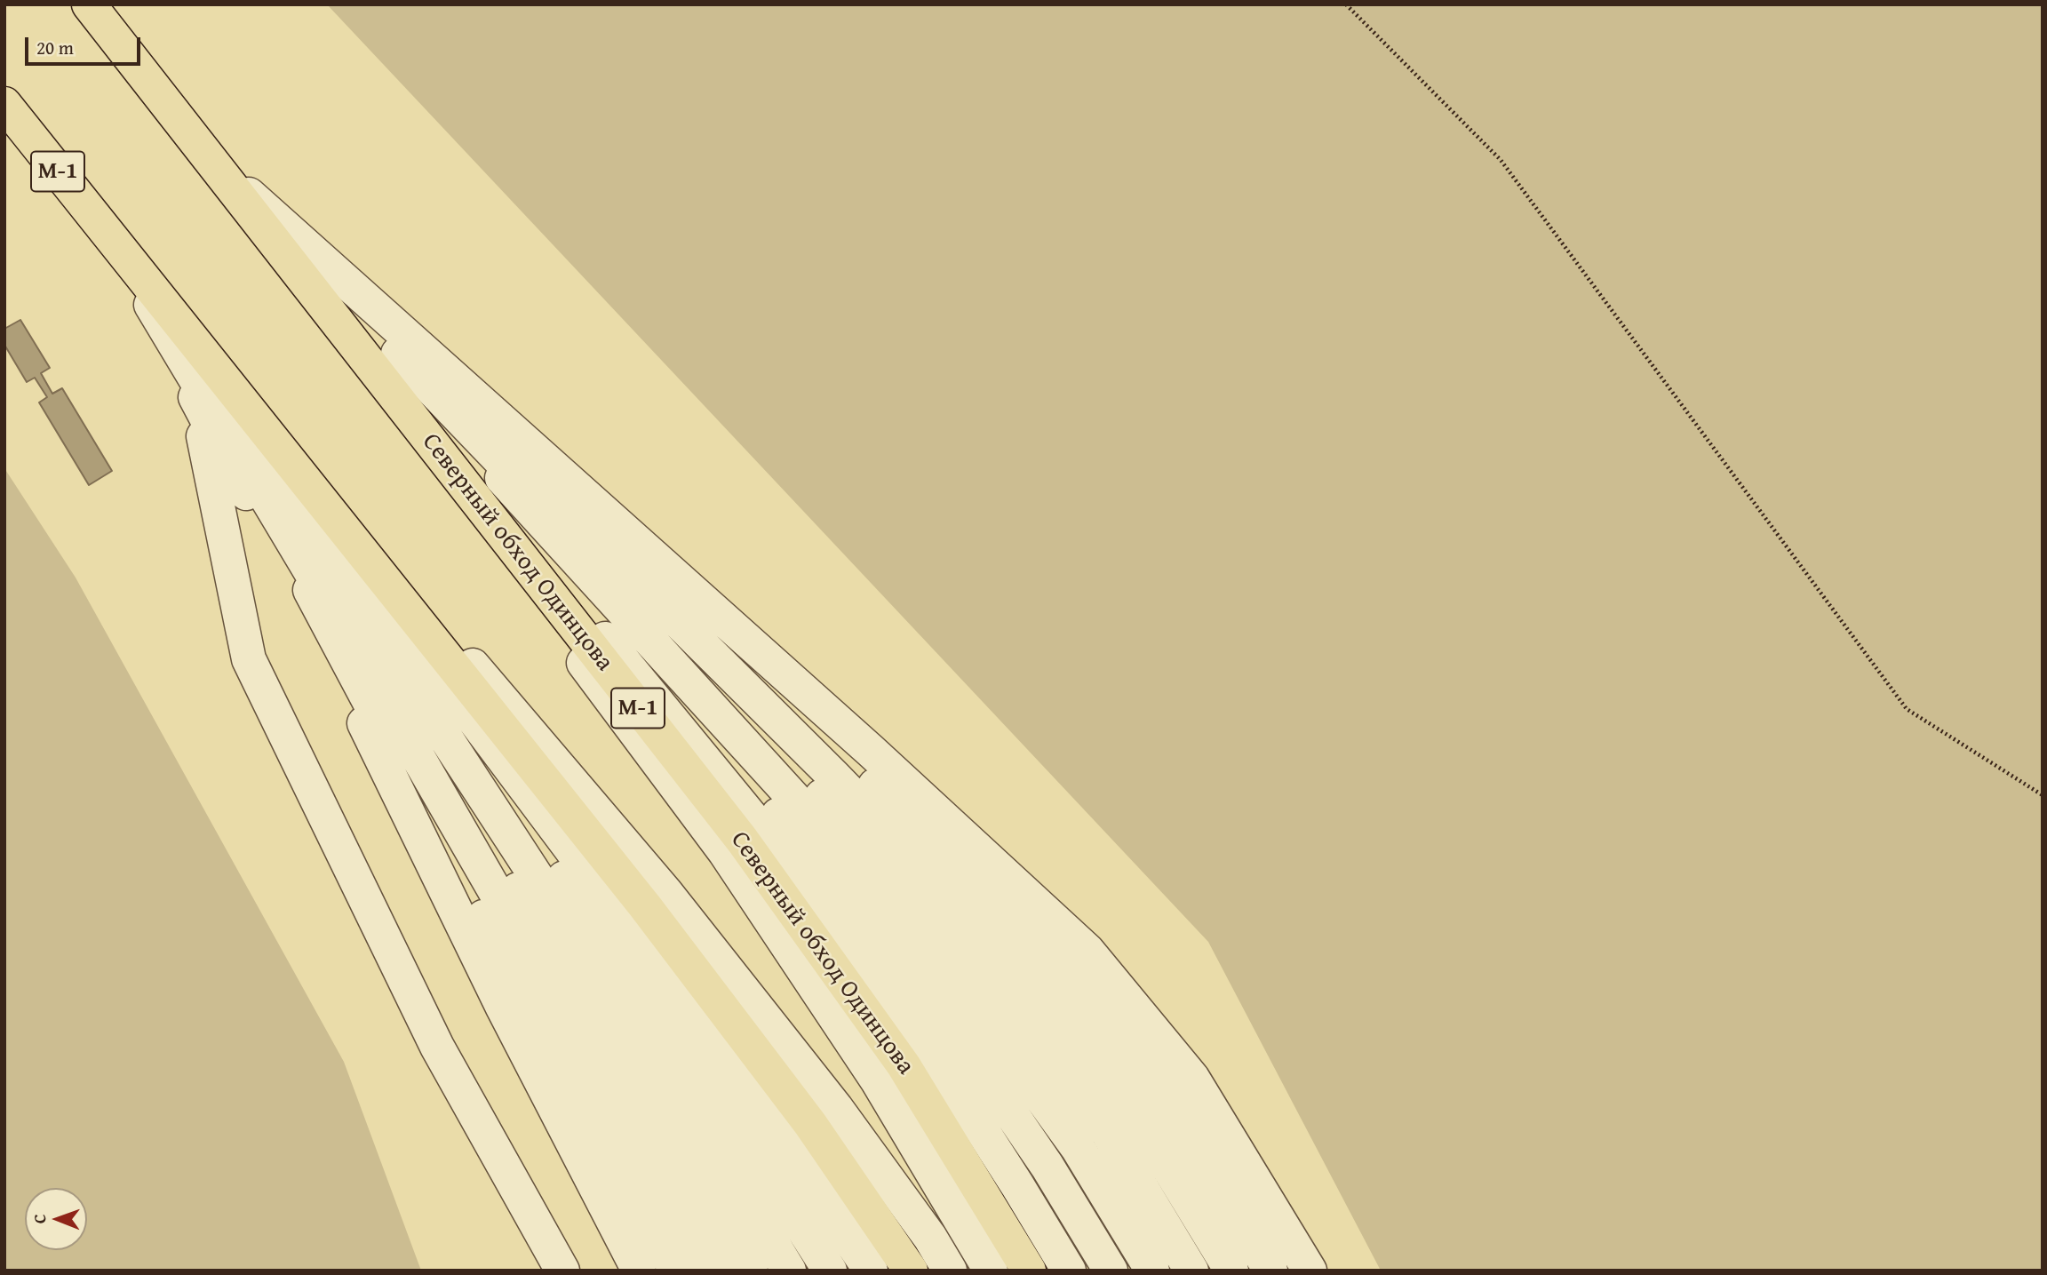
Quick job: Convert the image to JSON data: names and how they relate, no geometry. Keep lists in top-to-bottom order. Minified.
{"streets":{"highway":["М-1","Северный обход Одинцова"]},"scale_bar":"20 m","north":"left"}
